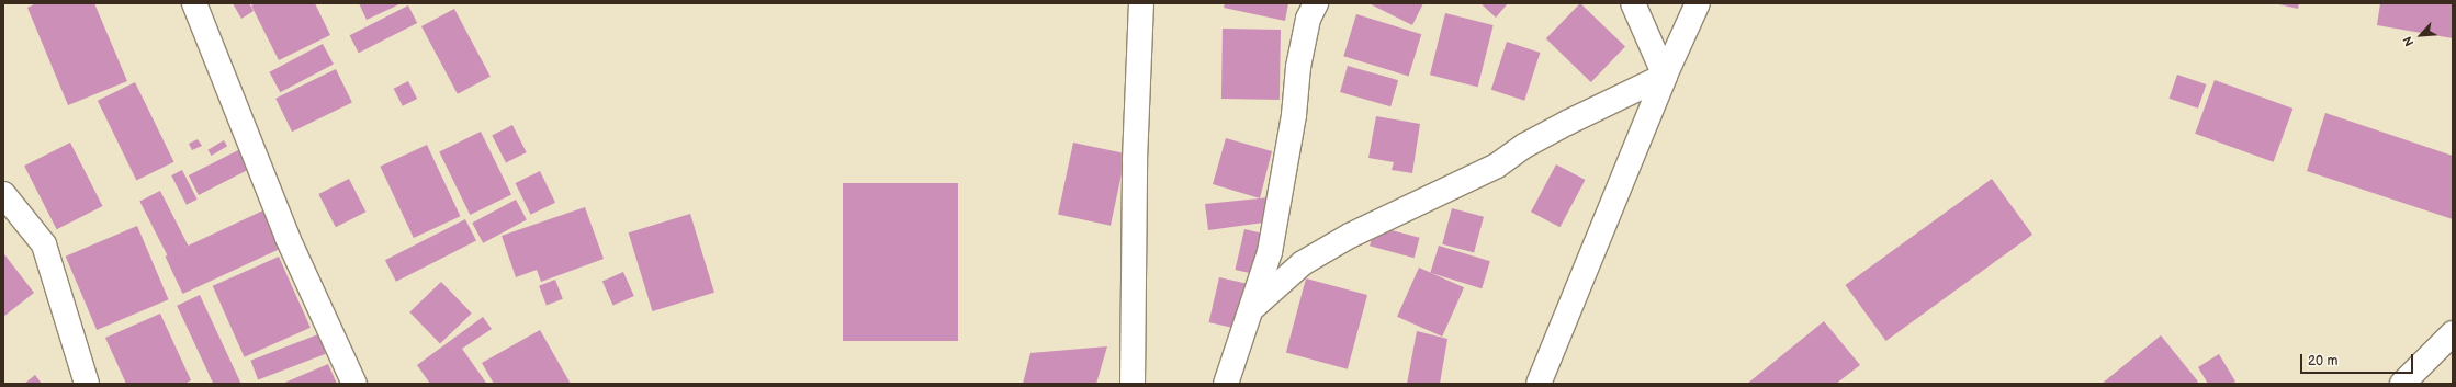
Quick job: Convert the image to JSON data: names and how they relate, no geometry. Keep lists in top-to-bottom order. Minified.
{"scale_bar":"20 m","north":"bottom left"}
